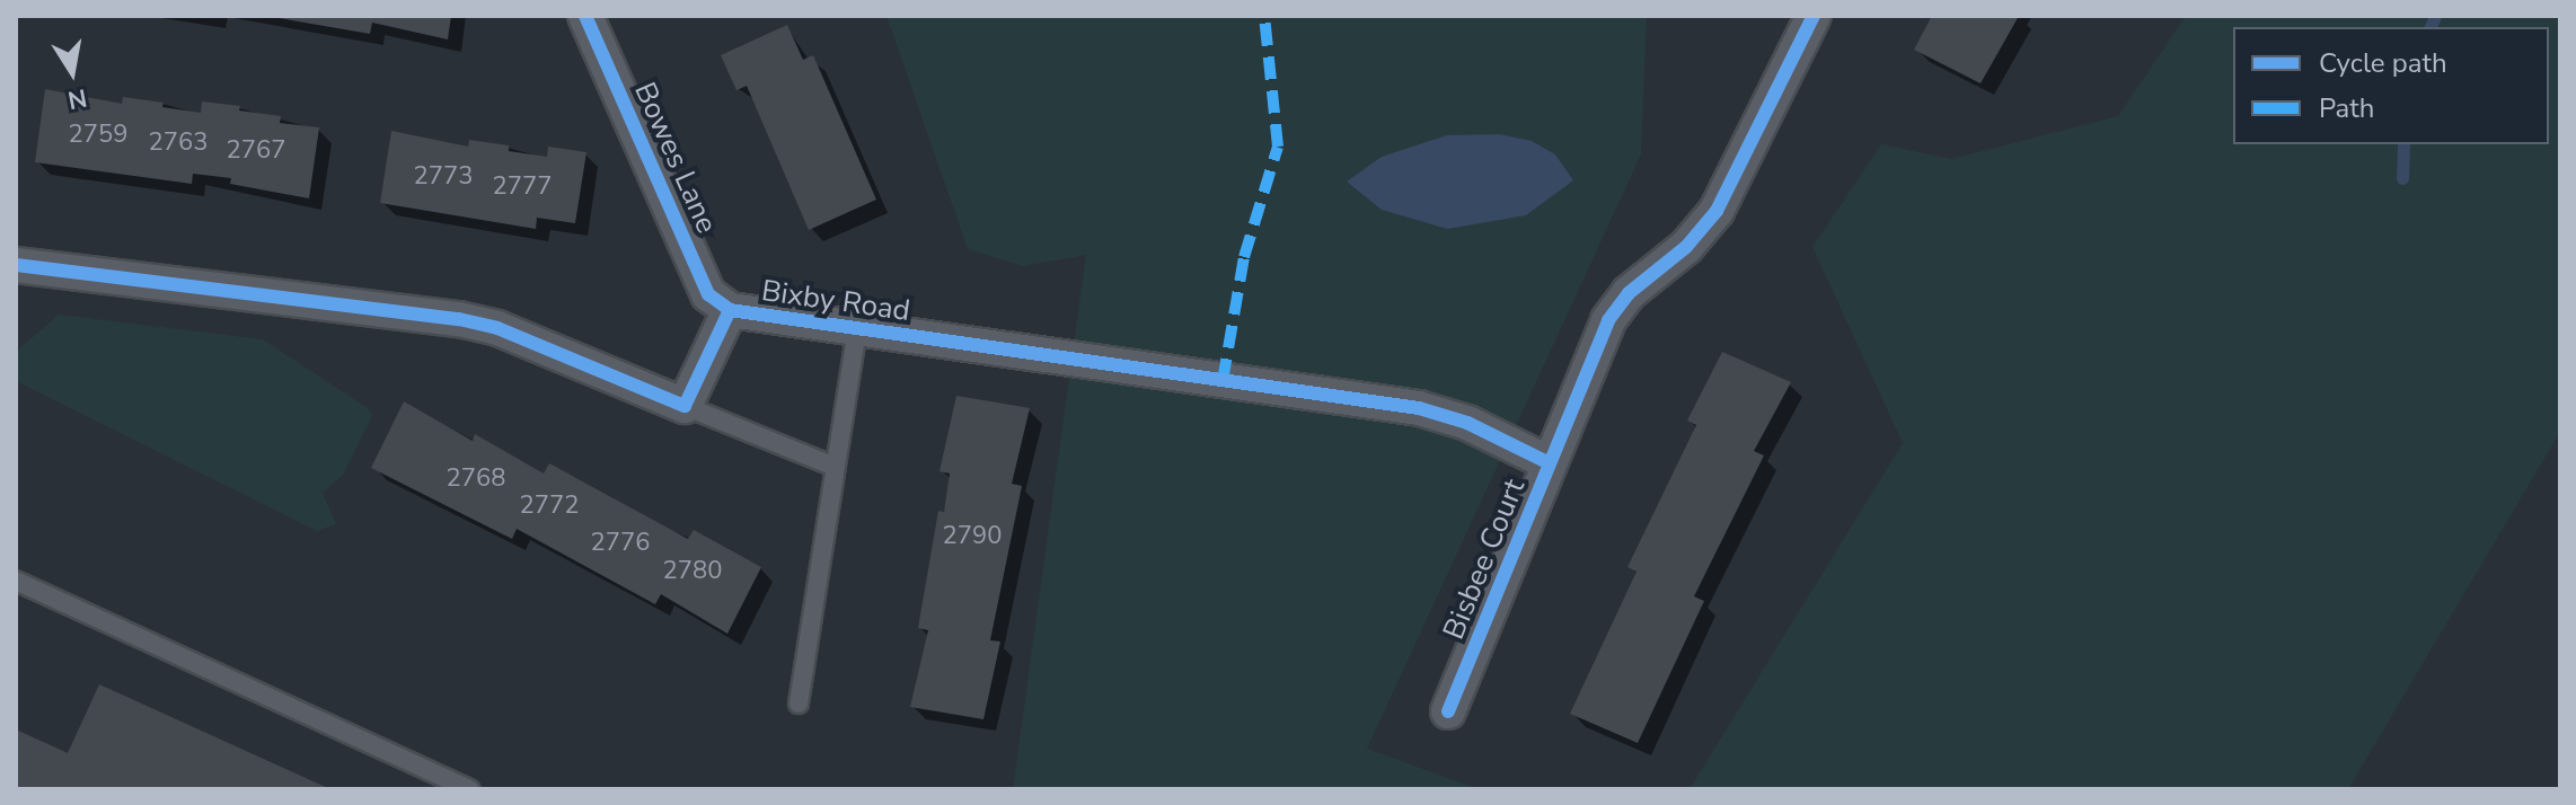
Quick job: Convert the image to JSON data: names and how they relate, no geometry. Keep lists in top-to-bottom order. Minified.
{"streets":{"street":["Bowes Lane","Bixby Road","Bisbee Court"]},"crossings":[["Bowes Lane","Bixby Road"],["Bixby Road","Bisbee Court"]],"house_numbers":["2759","2763","2767","2773","2777","2768","2772","2790","2776","2780"],"legend":["Cycle path","Path"],"north":"bottom"}
